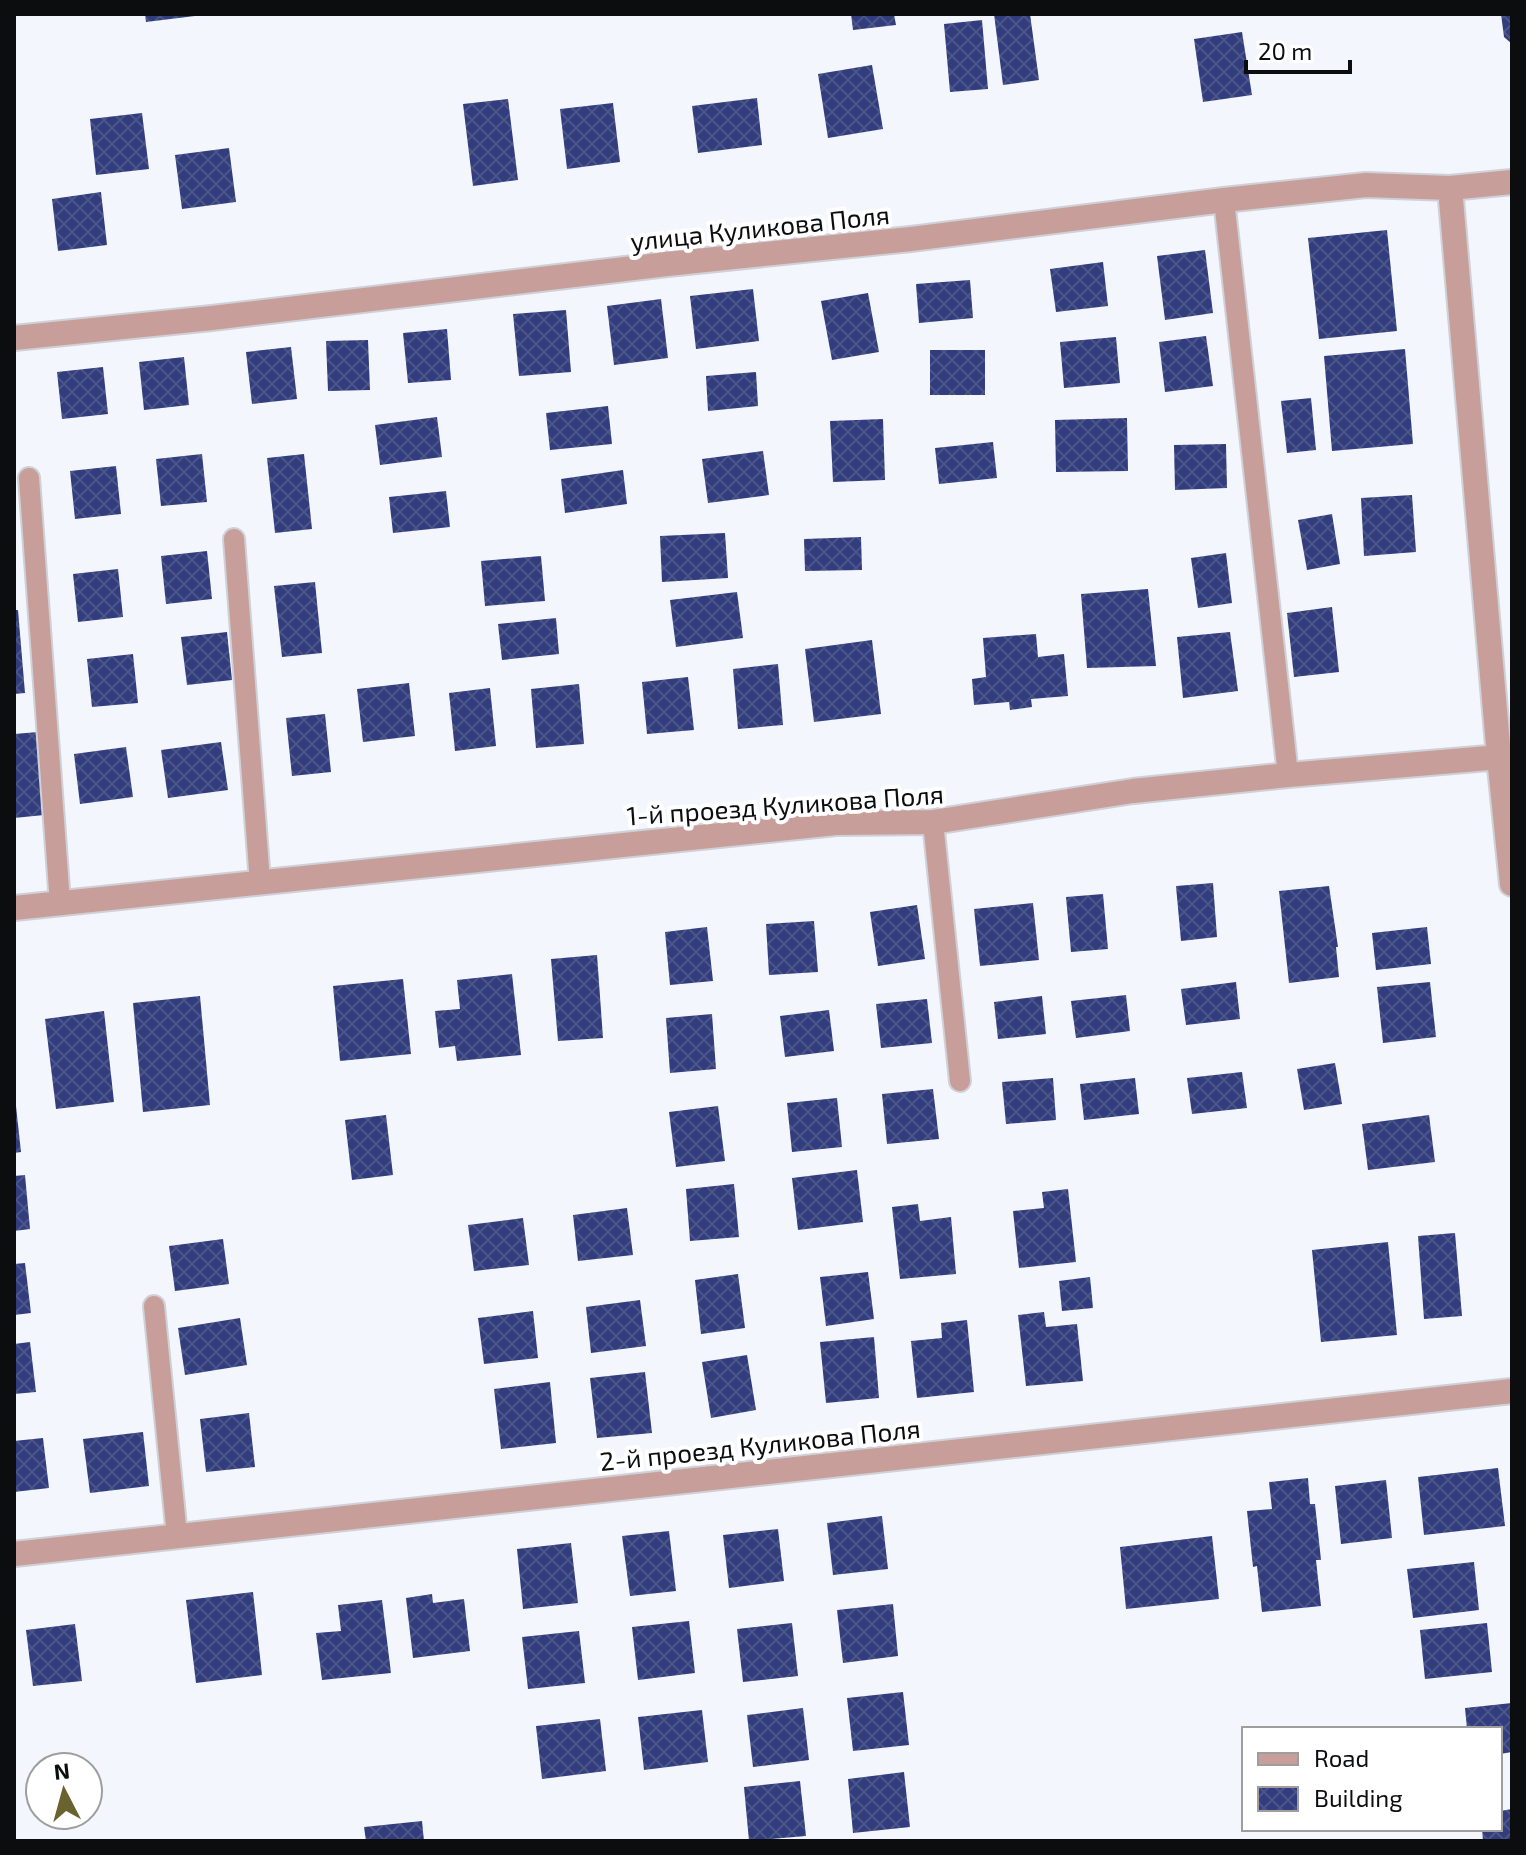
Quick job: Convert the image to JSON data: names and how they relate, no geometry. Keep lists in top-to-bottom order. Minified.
{"streets":{"street":["улица Куликова Поля","1-й проезд Куликова Поля","2-й проезд Куликова Поля"]},"legend":["Road","Building"],"scale_bar":"20 m","north":"top"}
